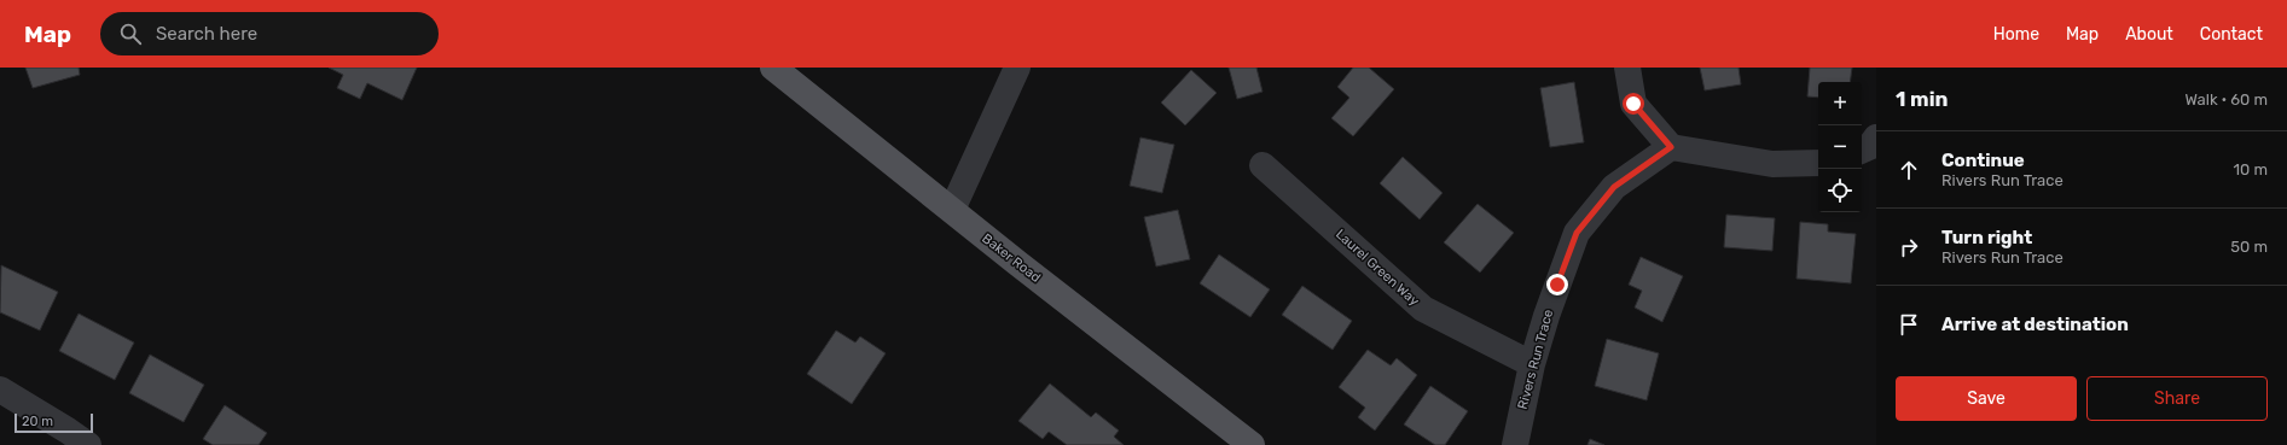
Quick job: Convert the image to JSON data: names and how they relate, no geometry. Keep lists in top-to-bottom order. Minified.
{"streets":{"main road":["Baker Road"],"street":["Laurel Green Way","Rivers Run Trace"]},"crossings":[["Laurel Green Way","Rivers Run Trace"]],"scale_bar":"20 m","page":{"header":"Map","search":"Search here","nav":["Home","Map","About","Contact"],"heading":["1 min","Walk · 60 m"],"map_buttons":["+","−"],"list":[["Continue","Rivers Run Trace","10 m"],["Turn right","Rivers Run Trace","50 m"],"Arrive at destination"],"buttons":["Save","Share"],"scale":"20 m"}}
